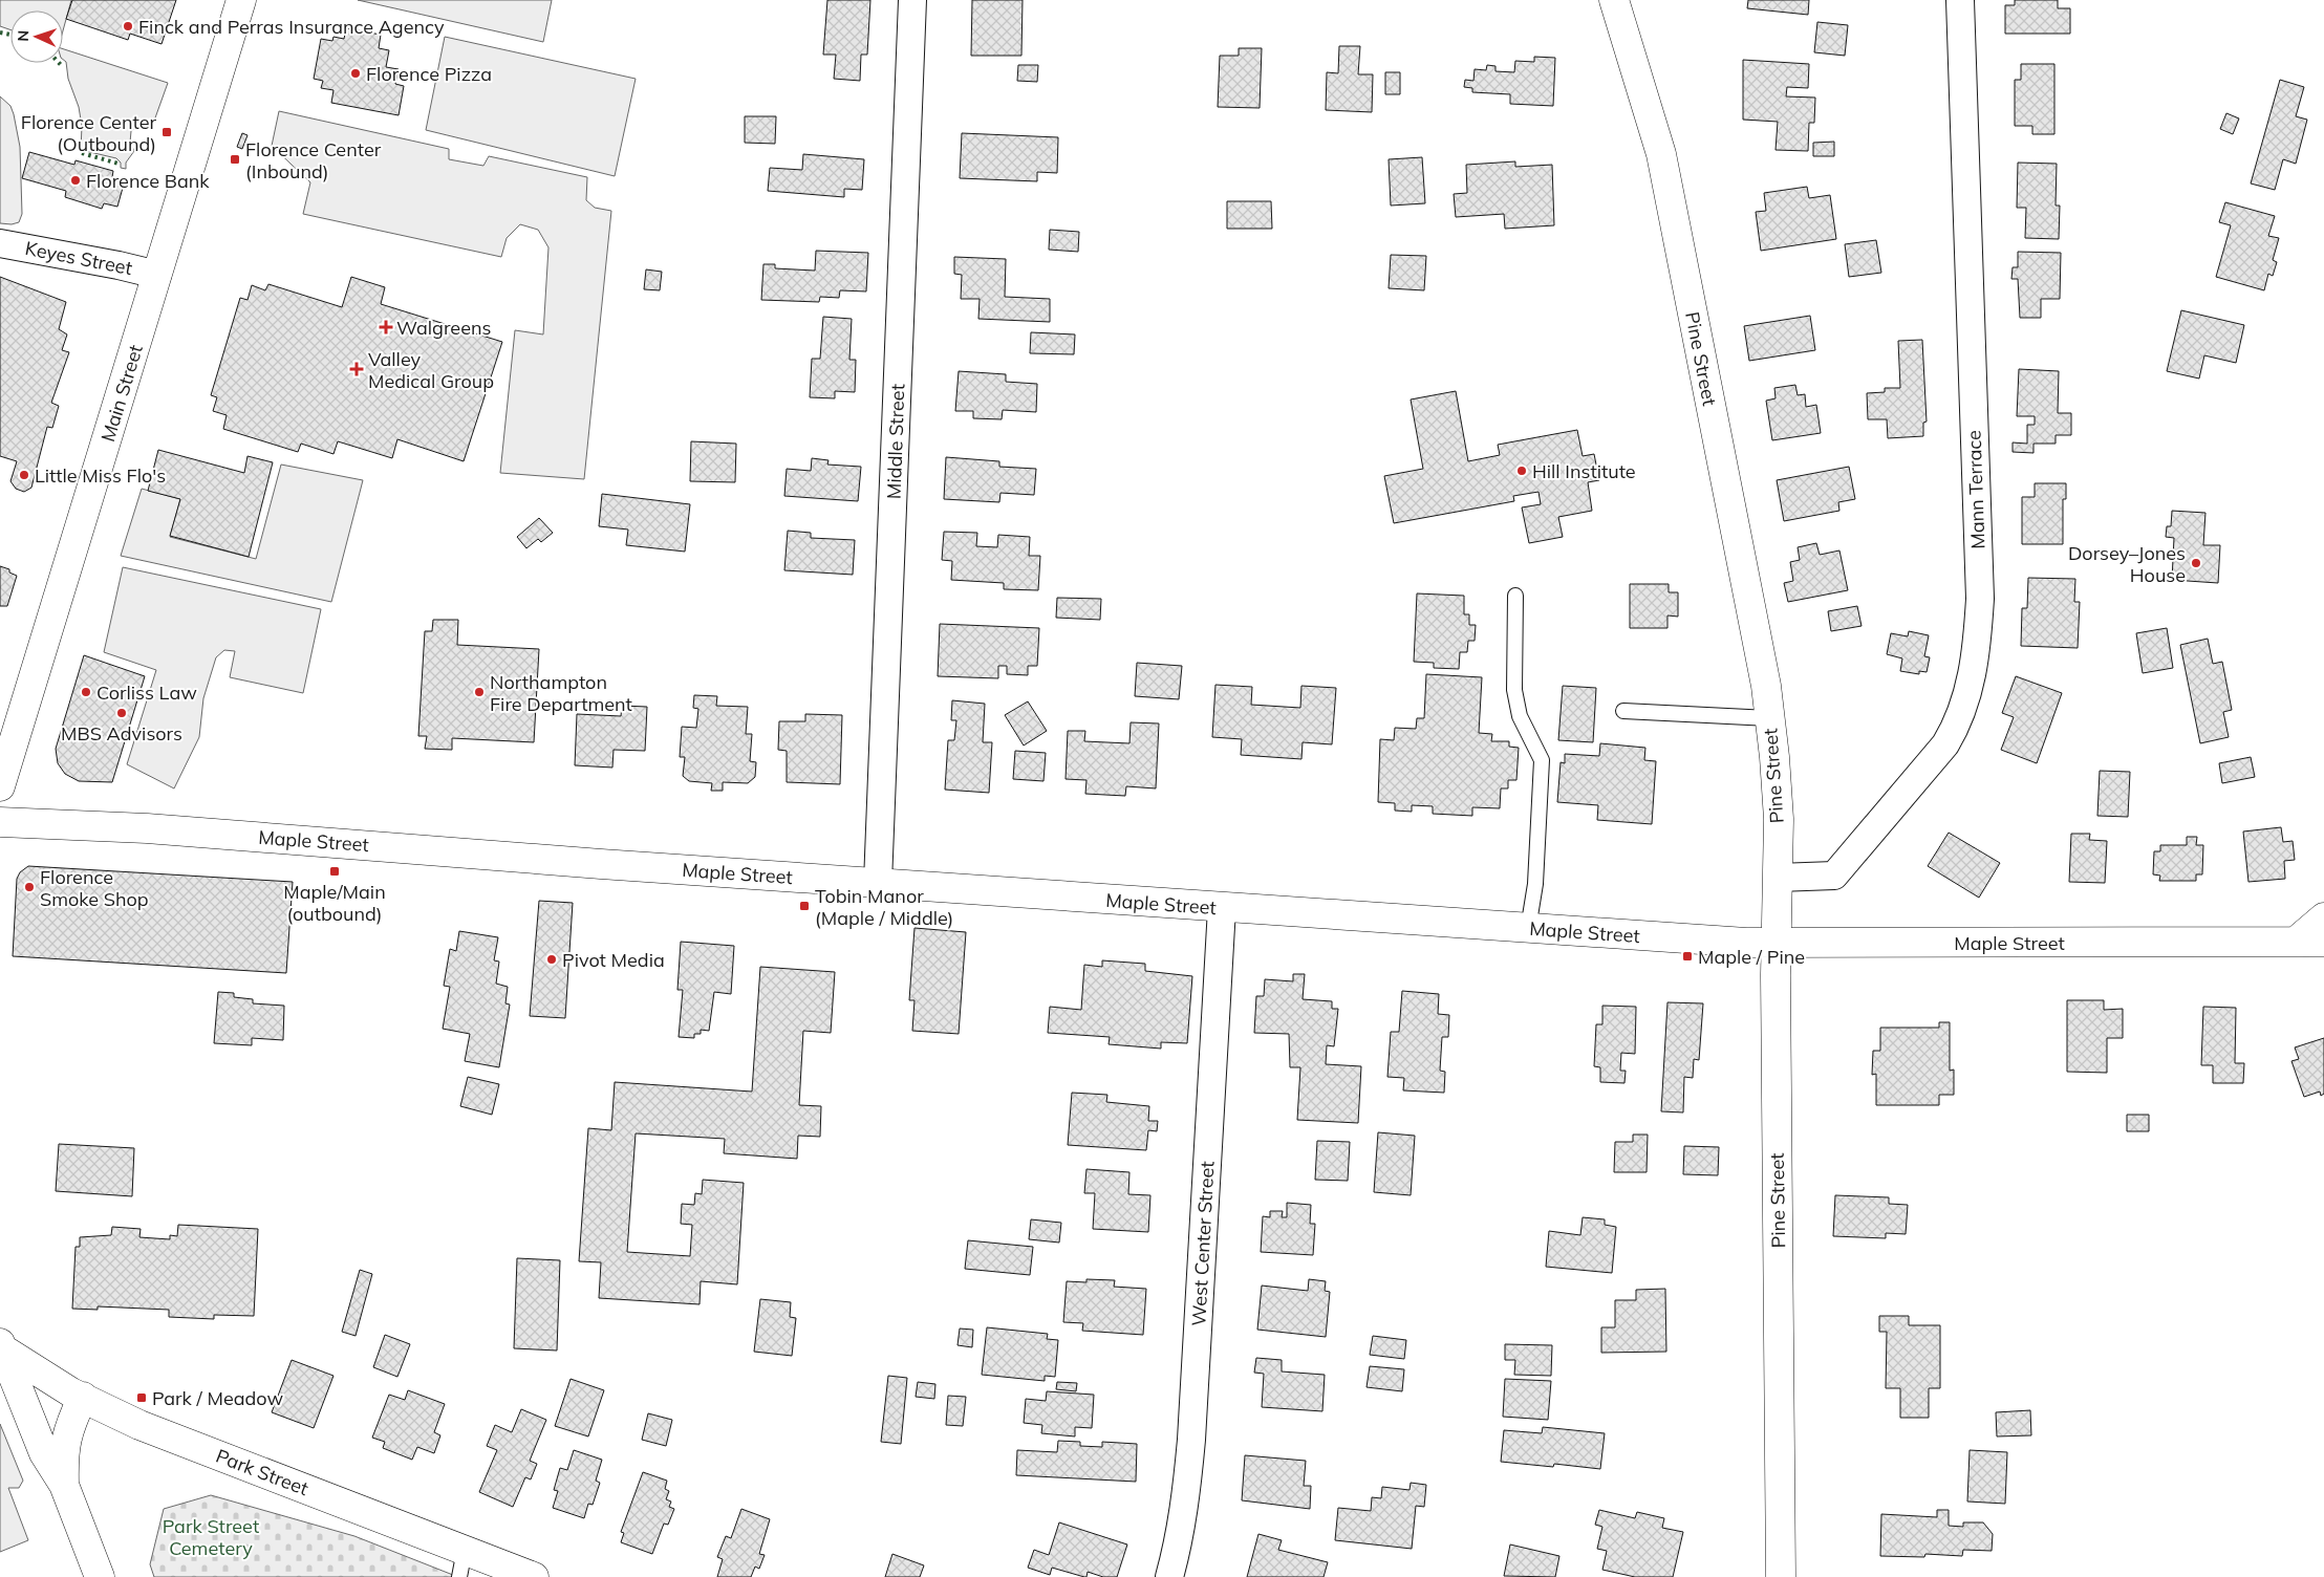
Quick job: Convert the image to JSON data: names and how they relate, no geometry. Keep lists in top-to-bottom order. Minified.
{"streets":{"main road":["Pine Street","Main Street","Maple Street","Park Street"],"street":["Keyes Street","Middle Street","Mann Terrace","West Center Street"]},"crossings":[["Keyes Street","Main Street"],["Pine Street","Mann Terrace"],["Pine Street","Maple Street"],["Middle Street","Maple Street"],["Maple Street","West Center Street"]],"parks":["Park Street Cemetery"],"places":{"other":["Finck and Perras Insurance Agency","Florence Pizza","Florence Bank","Hill Institute","Little Miss Flo's","Dorsey–Jones House","Corliss Law","Northampton Fire Department","MBS Advisors","Florence Smoke Shop","Pivot Media"],"transit":["Florence Center (Outbound)","Florence Center (Inbound)","Maple/Main (outbound)","Tobin Manor (Maple / Middle)","Maple / Pine","Park / Meadow"],"health":["Walgreens","Valley Medical Group"]},"north":"left"}
